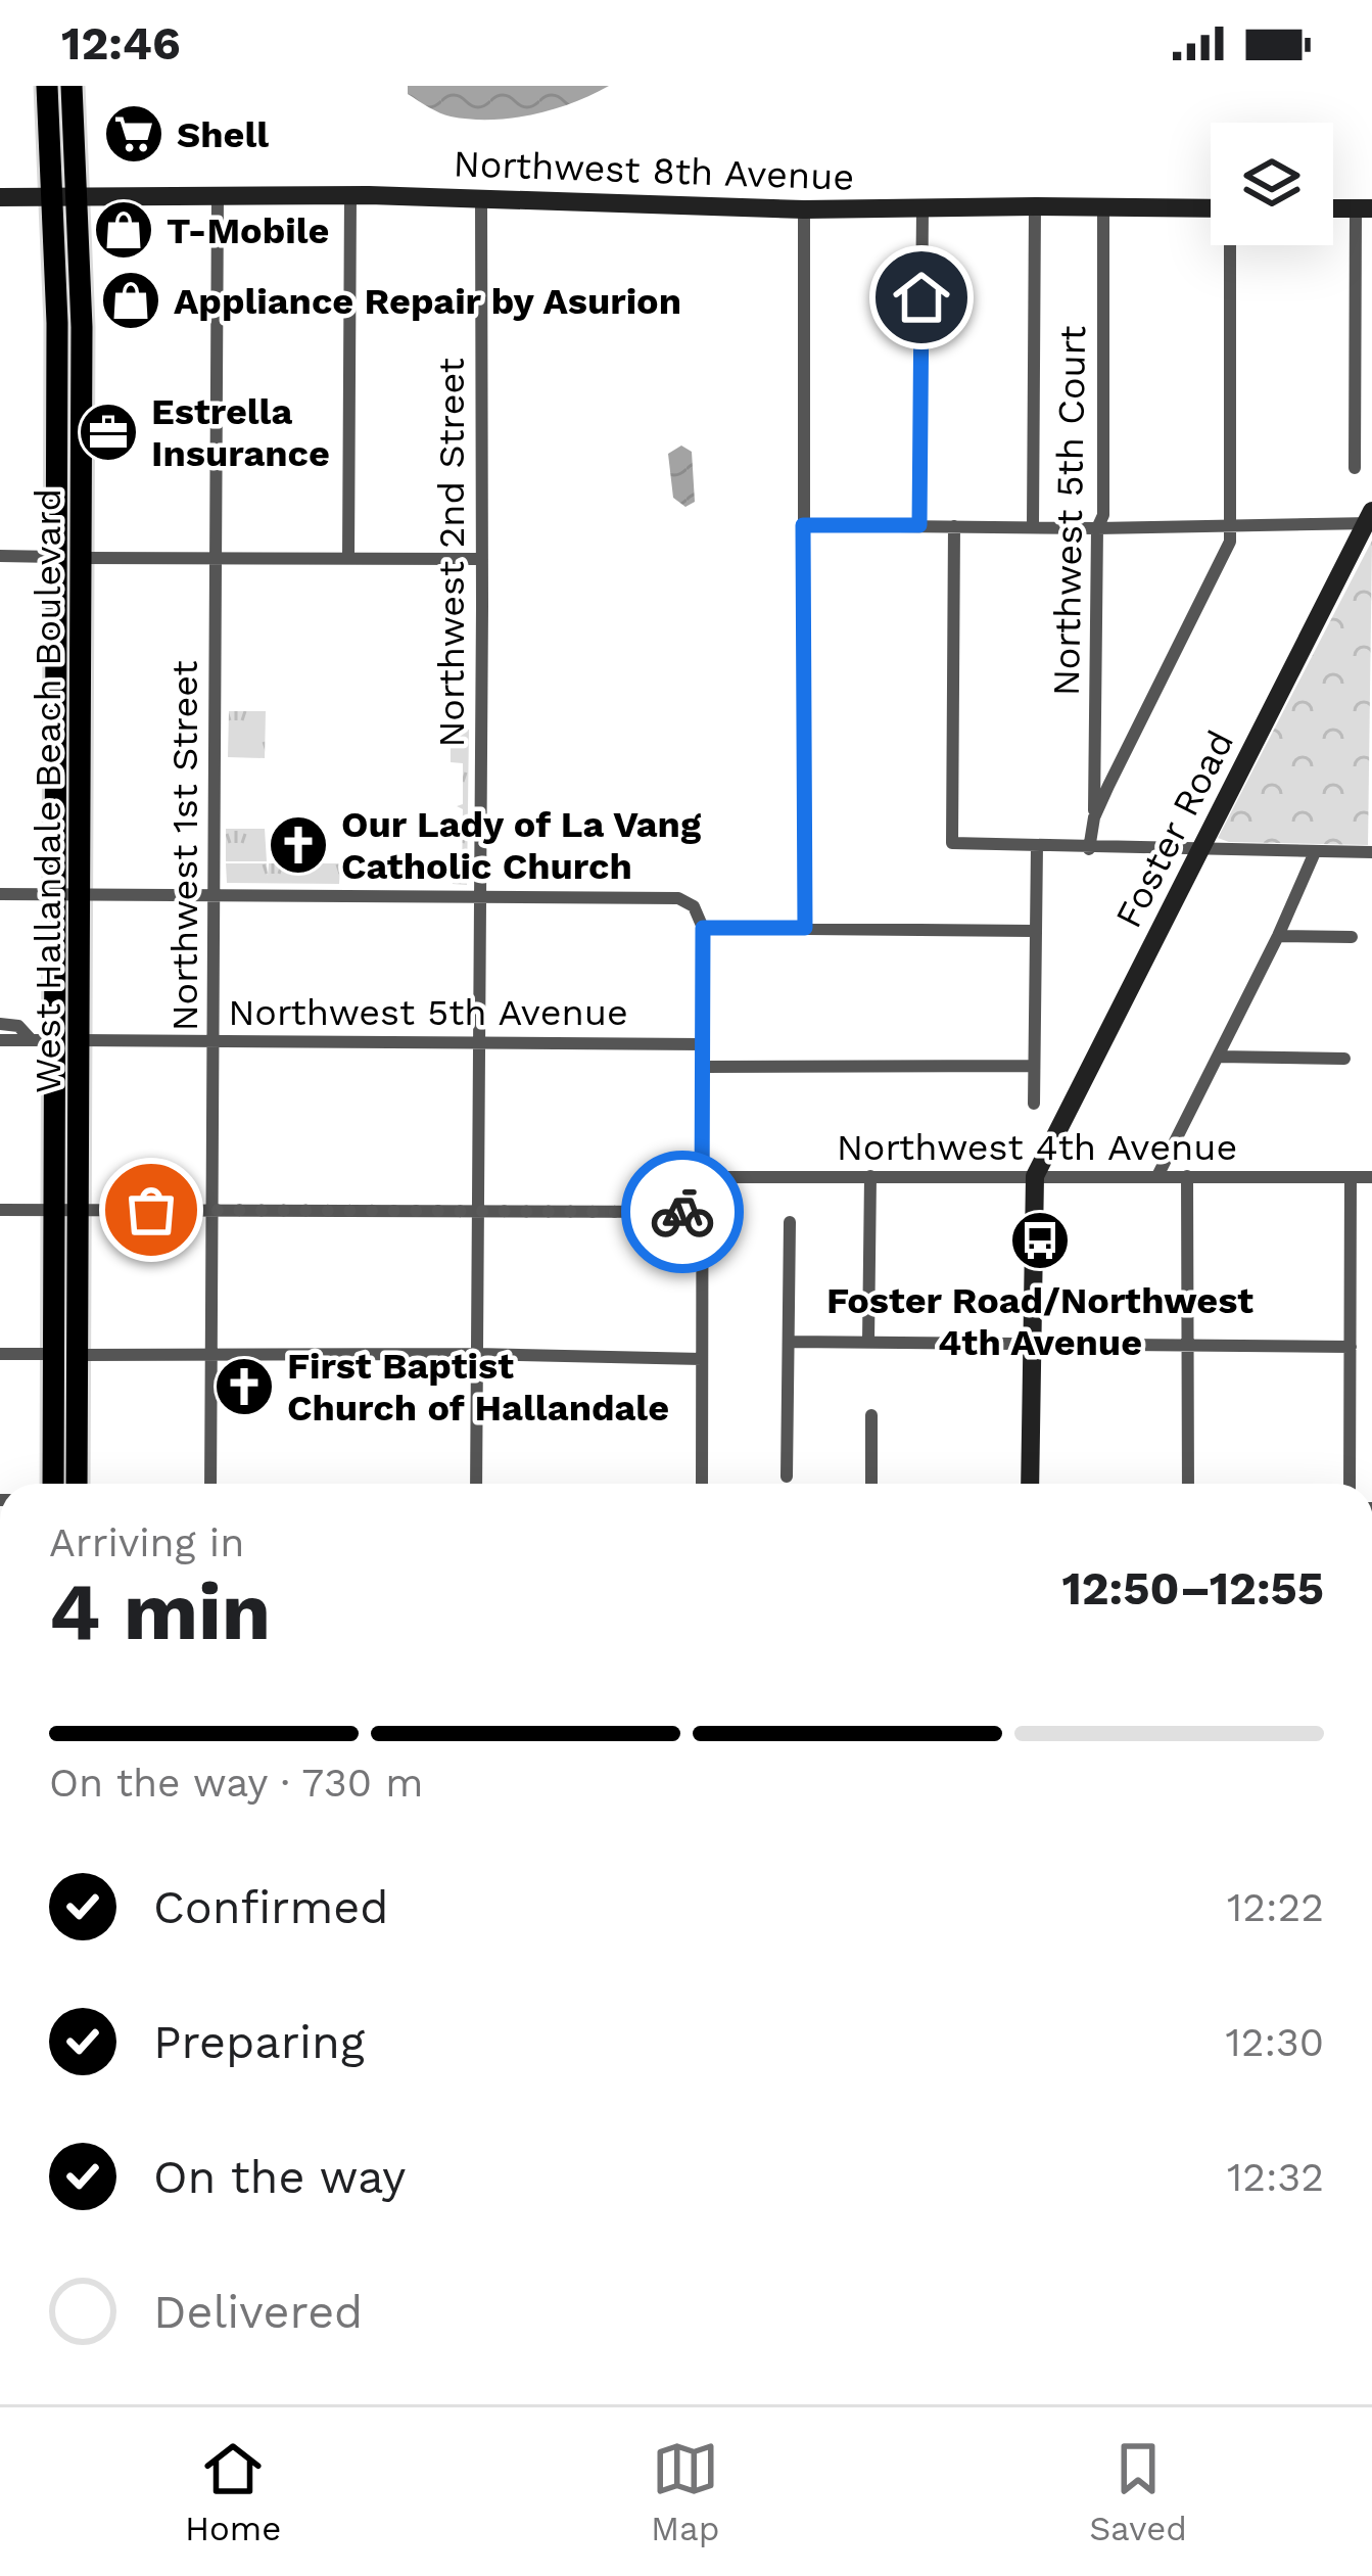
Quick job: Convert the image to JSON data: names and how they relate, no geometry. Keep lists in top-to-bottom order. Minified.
{"streets":{"main road":["West Hallandale Beach Boulevard"],"street":["Northwest 8th Avenue","Northwest 5th Court","Northwest 2nd Street","Foster Road","Northwest 1st Street","Northwest 5th Avenue","Northwest 4th Avenue"]},"crossings":[["Northwest 8th Avenue","Northwest 5th Court"],["Northwest 8th Avenue","Northwest 2nd Street"],["Northwest 8th Avenue","West Hallandale Beach Boulevard"],["Northwest 8th Avenue","Northwest 1st Street"],["Northwest 2nd Street","Northwest 5th Avenue"],["West Hallandale Beach Boulevard","Northwest 5th Avenue"],["Foster Road","Northwest 4th Avenue"],["Northwest 1st Street","Northwest 5th Avenue"]],"places":{"supermarket":["Shell"],"shop":["T-Mobile","Appliance Repair by Asurion"],"office":["Estrella Insurance"],"church":["Our Lady of La Vang Catholic Church","First Baptist Church of Hallandale"],"bus stop":["Foster Road/Northwest 4th Avenue"]},"page":{"status":"12:46","heading":["4 min","Arriving in","12:50–12:55"],"bar":"On the way · 730 m","list":[["Confirmed","12:22"],["Preparing","12:30"],["On the way","12:32"],"Delivered"],"tabs":["Home","Map","Saved"]}}
